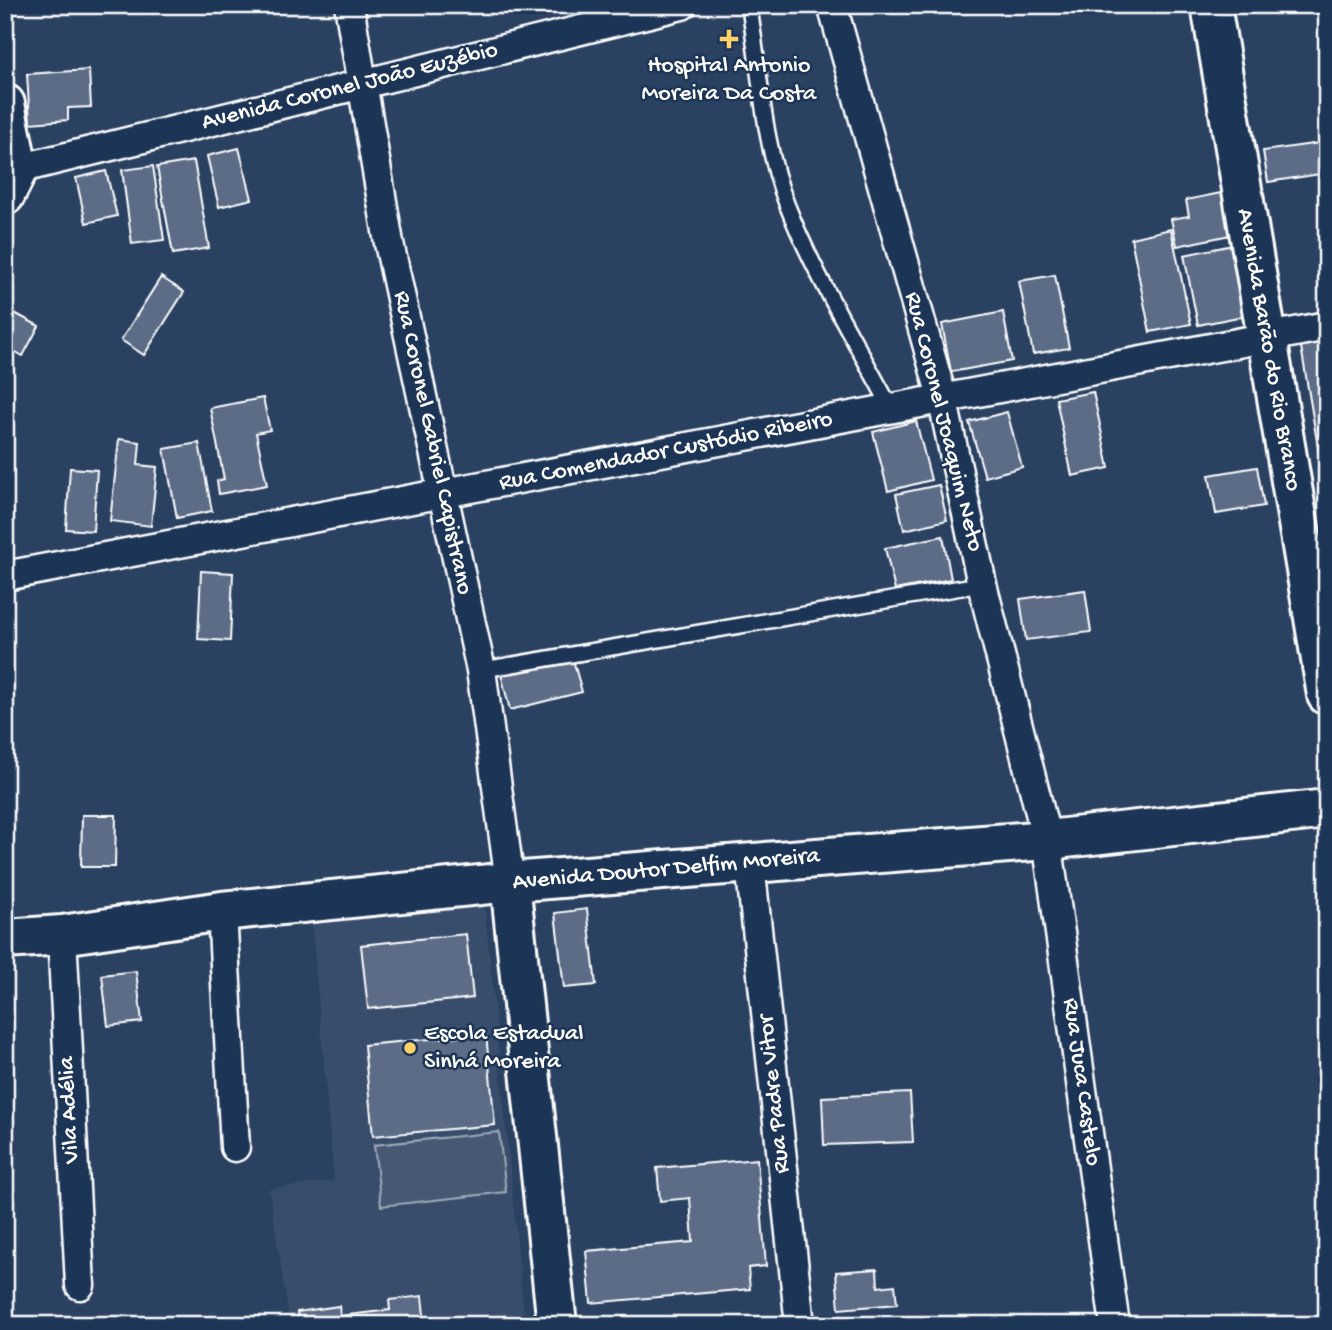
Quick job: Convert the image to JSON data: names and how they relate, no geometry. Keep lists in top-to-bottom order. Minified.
{"streets":{"main road":["Avenida Barão do Rio Branco","Avenida Doutor Delfim Moreira"],"street":["Avenida Coronel João Euzébio","Rua Coronel Joaquim Neto","Rua Coronel Gabriel Capistrano","Rua Comendador Custódio Ribeiro","Rua Juca Castelo","Rua Padre Vitor","Vila Adélia"]},"crossings":[["Avenida Coronel João Euzébio","Rua Coronel Gabriel Capistrano"],["Avenida Barão do Rio Branco","Rua Comendador Custódio Ribeiro"],["Rua Coronel Joaquim Neto","Rua Comendador Custódio Ribeiro"],["Rua Coronel Joaquim Neto","Avenida Doutor Delfim Moreira"],["Rua Coronel Joaquim Neto","Rua Juca Castelo"],["Rua Coronel Gabriel Capistrano","Rua Comendador Custódio Ribeiro"],["Rua Coronel Gabriel Capistrano","Avenida Doutor Delfim Moreira"],["Avenida Doutor Delfim Moreira","Rua Juca Castelo"],["Avenida Doutor Delfim Moreira","Rua Padre Vitor"],["Avenida Doutor Delfim Moreira","Vila Adélia"]],"places":{"health":["Hospital Antonio Moreira Da Costa"],"other":["Escola Estadual Sinhá Moreira"]}}
